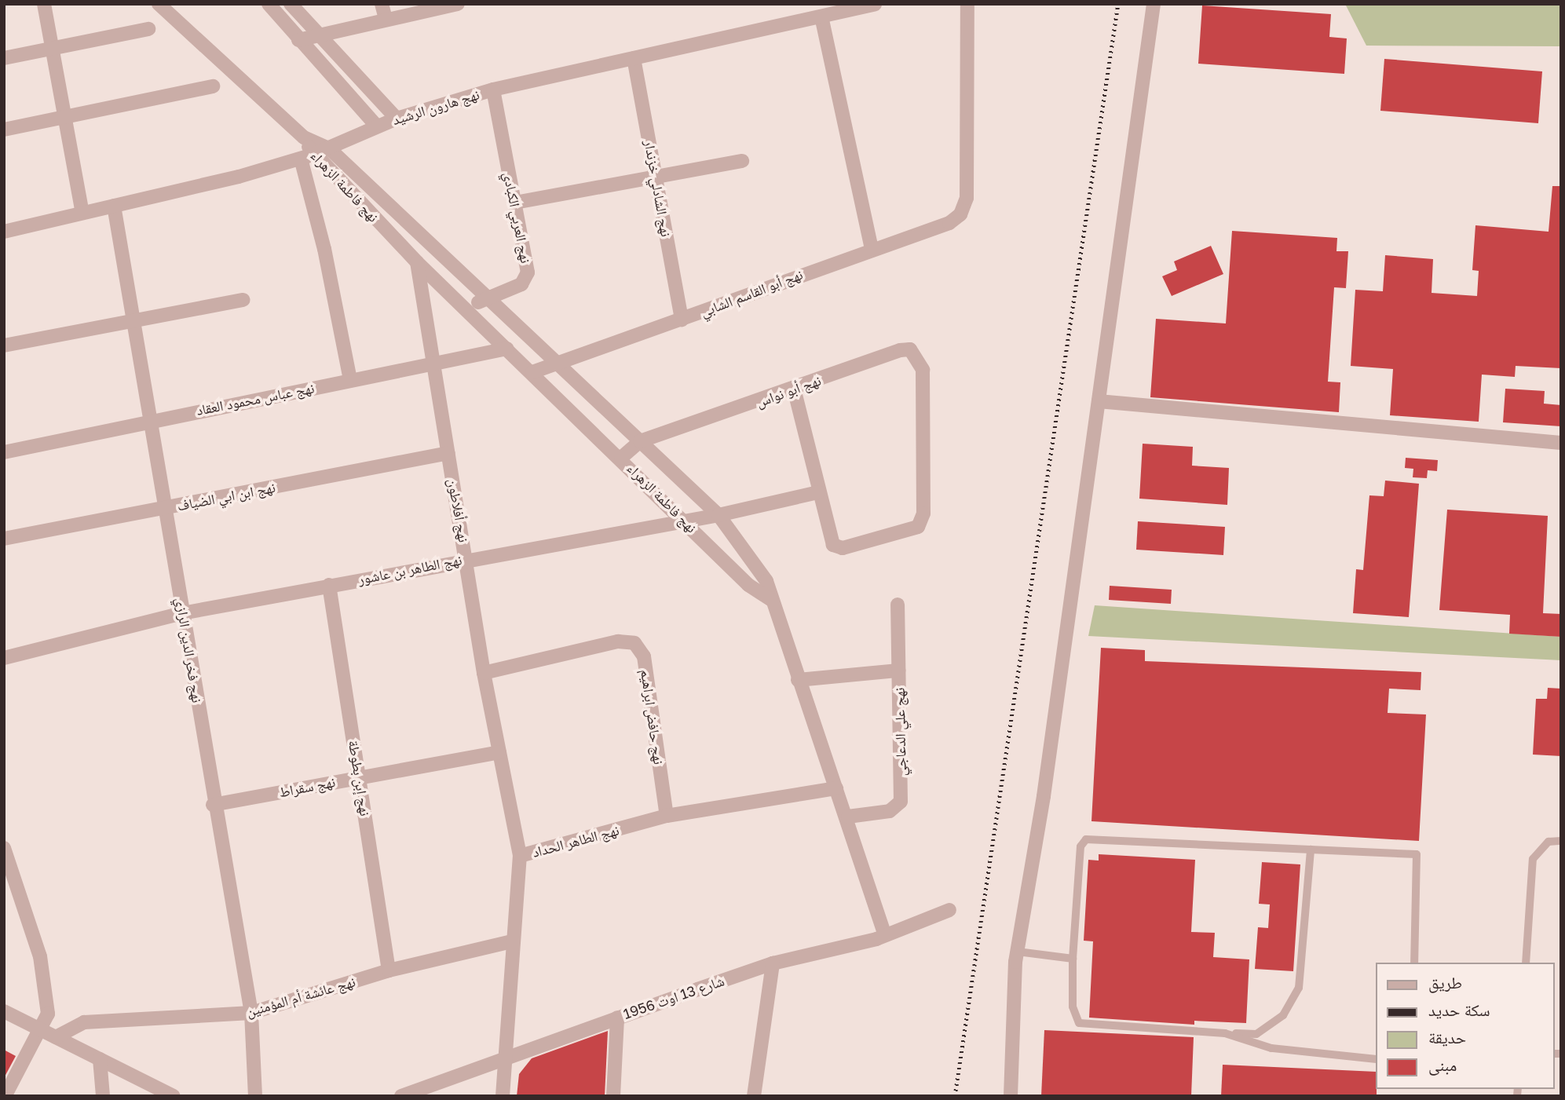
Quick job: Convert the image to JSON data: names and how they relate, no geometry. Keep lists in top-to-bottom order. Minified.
{"streets":{"street":["نهج هارون الرشيد","نهج فاطمة الزهراء","نهج الشادلي خزندار","نهج العربي الكبادي","نهج أبو القاسم الشابي","نهج أبو نواس","نهج عباس محمود العقاد","نهج ابن ابي الضياف","نهج أفلاطون","نهج الطاهر بن عاشور","نهج فخر الدين الرازي","نهج حافض ابراهيم","نهج علي الدعاجي","نهج إبن بطوطة","نهج سقراط","نهج الطاهر الحداد","نهج عائشة أم المؤمنين","شارع 13 اوت 1956"]},"crossings":[["نهج هارون الرشيد","نهج فاطمة الزهراء"],["نهج هارون الرشيد","نهج الشادلي خزندار"],["نهج هارون الرشيد","نهج العربي الكبادي"],["نهج هارون الرشيد","نهج فخر الدين الرازي"],["نهج فاطمة الزهراء","نهج العربي الكبادي"],["نهج فاطمة الزهراء","نهج أبو القاسم الشابي"],["نهج فاطمة الزهراء","نهج أبو نواس"],["نهج فاطمة الزهراء","نهج عباس محمود العقاد"],["نهج فاطمة الزهراء","نهج أفلاطون"],["نهج فاطمة الزهراء","نهج الطاهر بن عاشور"],["نهج فاطمة الزهراء","نهج علي الدعاجي"],["نهج فاطمة الزهراء","نهج الطاهر الحداد"],["نهج فاطمة الزهراء","شارع 13 اوت 1956"],["نهج الشادلي خزندار","نهج أبو القاسم الشابي"],["نهج أبو نواس","نهج الطاهر بن عاشور"],["نهج عباس محمود العقاد","نهج أفلاطون"],["نهج عباس محمود العقاد","نهج فخر الدين الرازي"],["نهج ابن ابي الضياف","نهج أفلاطون"],["نهج ابن ابي الضياف","نهج فخر الدين الرازي"],["نهج أفلاطون","نهج الطاهر بن عاشور"],["نهج أفلاطون","نهج حافض ابراهيم"],["نهج أفلاطون","نهج سقراط"],["نهج أفلاطون","نهج الطاهر الحداد"],["نهج الطاهر بن عاشور","نهج فخر الدين الرازي"],["نهج الطاهر بن عاشور","نهج إبن بطوطة"],["نهج فخر الدين الرازي","نهج سقراط"],["نهج فخر الدين الرازي","نهج عائشة أم المؤمنين"],["نهج حافض ابراهيم","نهج الطاهر الحداد"],["نهج إبن بطوطة","نهج سقراط"],["نهج إبن بطوطة","نهج عائشة أم المؤمنين"],["نهج الطاهر الحداد","نهج عائشة أم المؤمنين"],["نهج الطاهر الحداد","شارع 13 اوت 1956"]],"legend":["طريق","سكة حديد","حديقة","مبنى"]}
